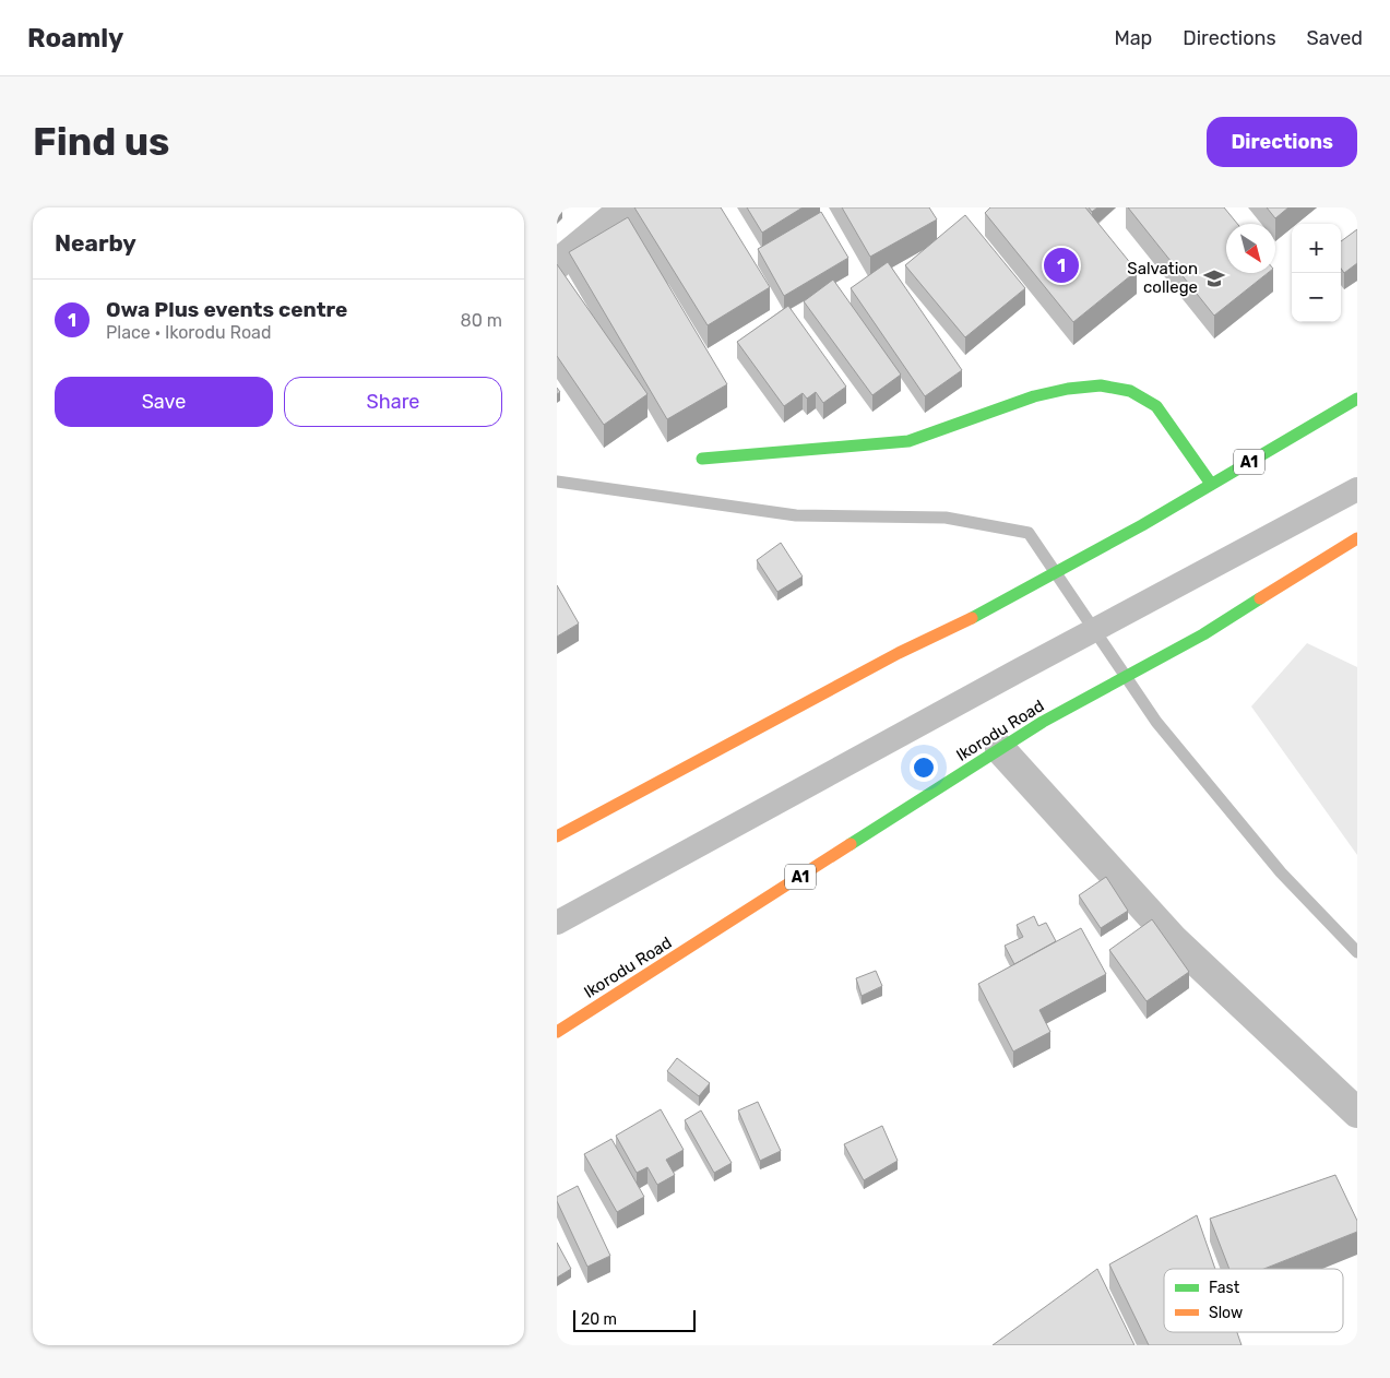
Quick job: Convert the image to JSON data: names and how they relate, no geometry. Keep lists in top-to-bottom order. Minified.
{"streets":{"main road":["A1","Ikorodu Road"]},"places":{"school or university":["Salvation college"]},"legend":["Fast","Slow"],"scale_bar":"20 m","north":"bottom right","page":{"header":"Roamly","nav":["Map","Directions","Saved"],"buttons":["Directions",["Save","Share"]],"title":"Find us","heading":"Nearby","map_buttons":["+","−"],"pins":"1","list":[{"mark":"1","name":"Owa Plus events centre","note":"Place · Ikorodu Road","value":"80 m"}],"scale":"20 m"}}
